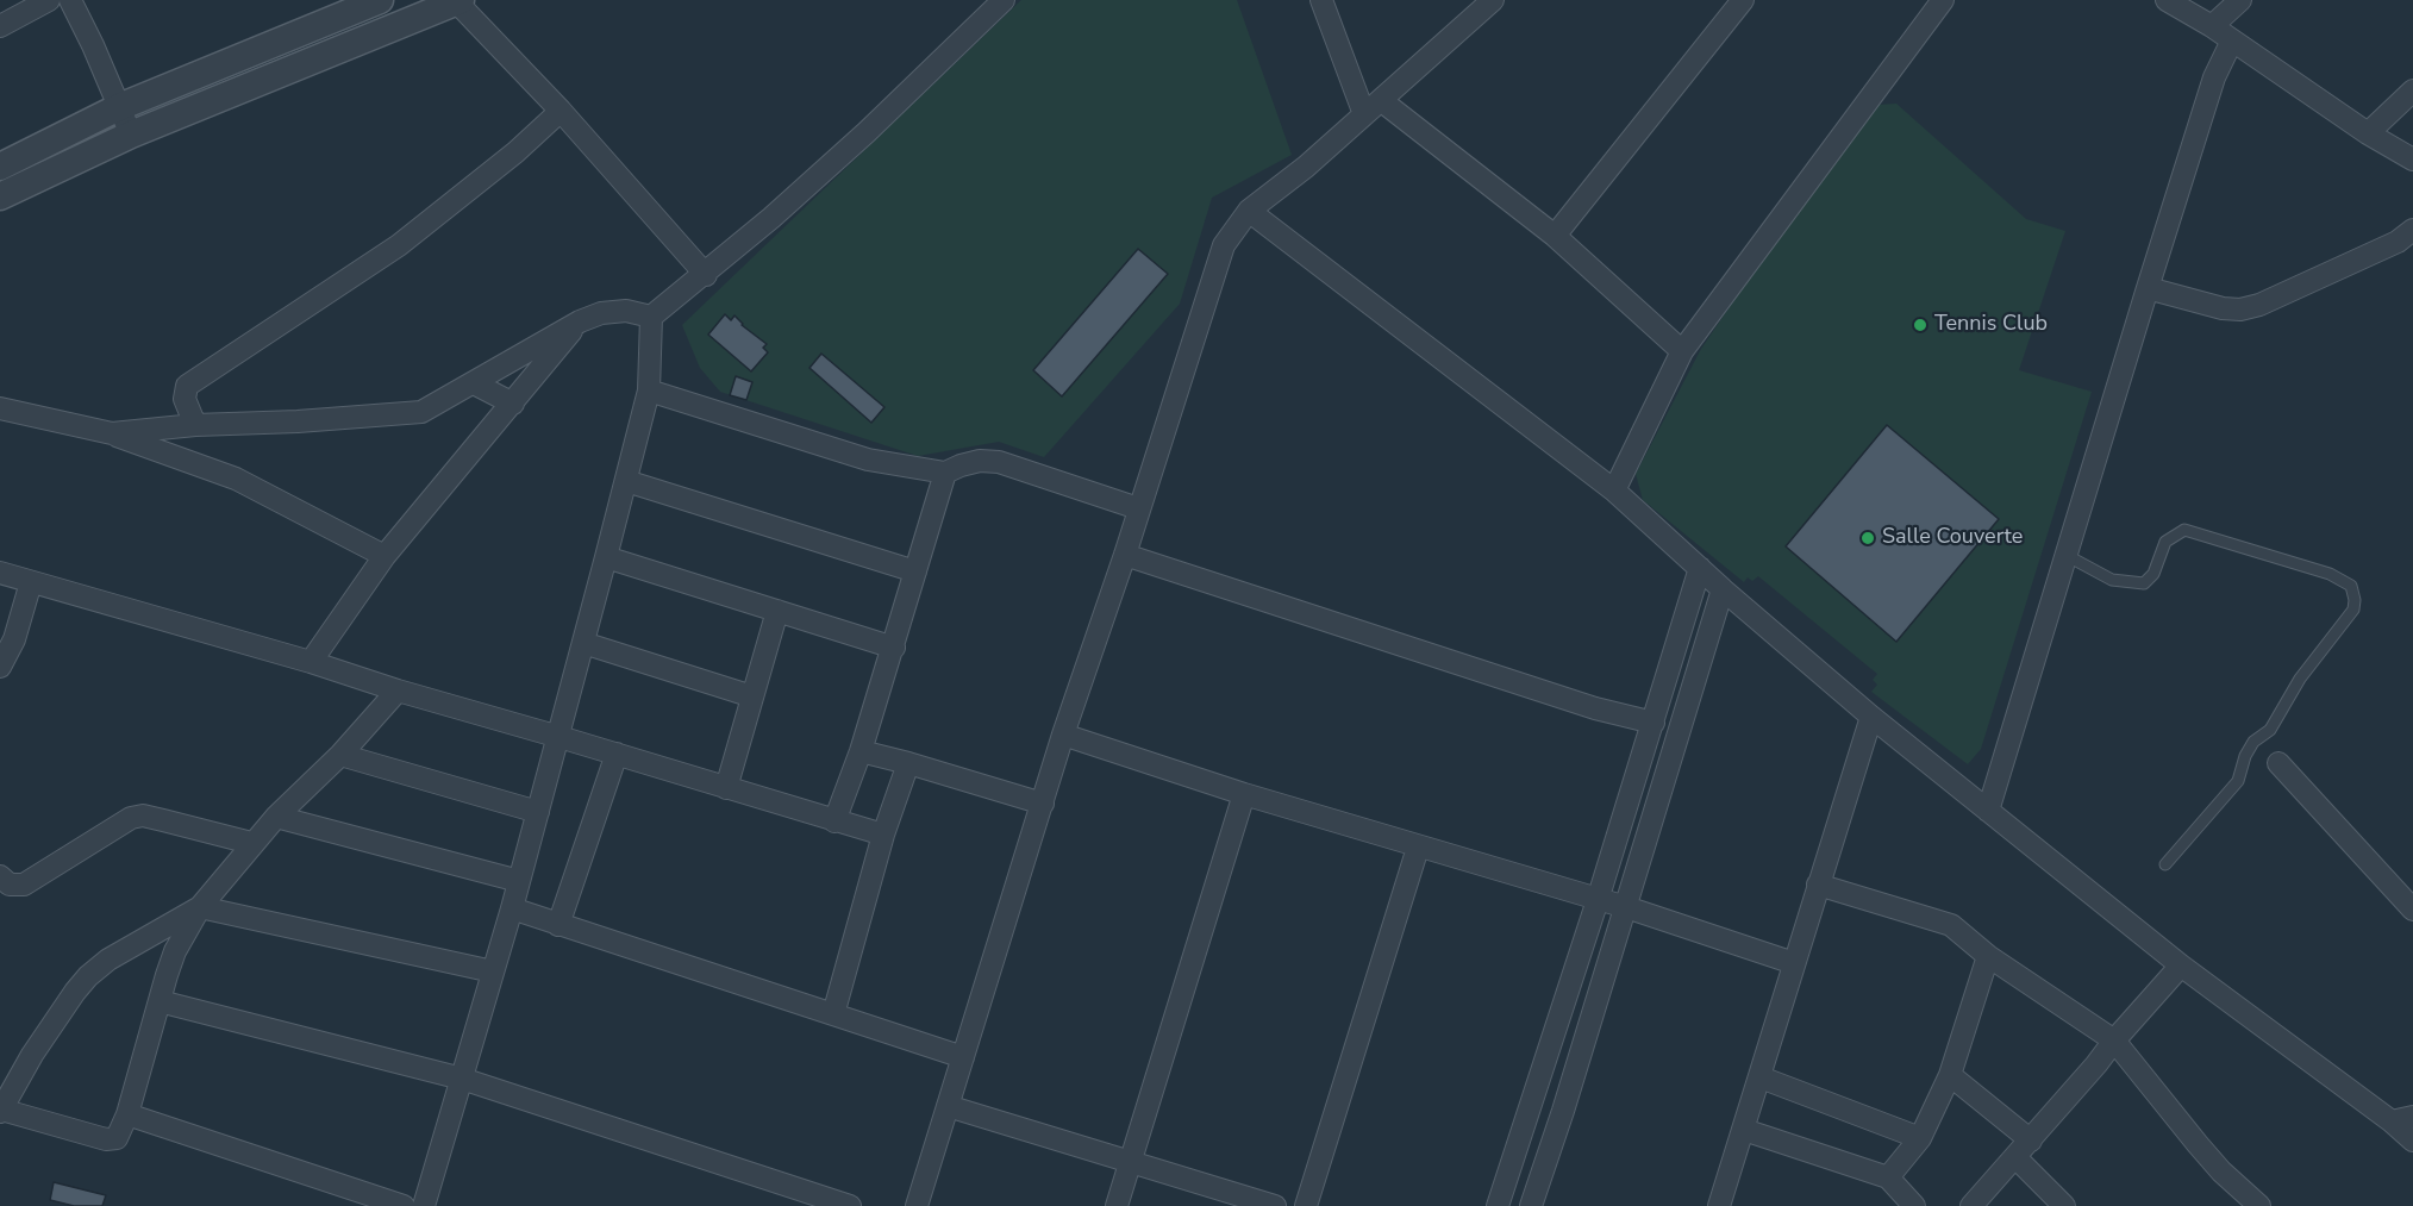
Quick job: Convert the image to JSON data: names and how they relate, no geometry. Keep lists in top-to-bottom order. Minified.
{"places":["Tennis Club","Salle Couverte"]}
